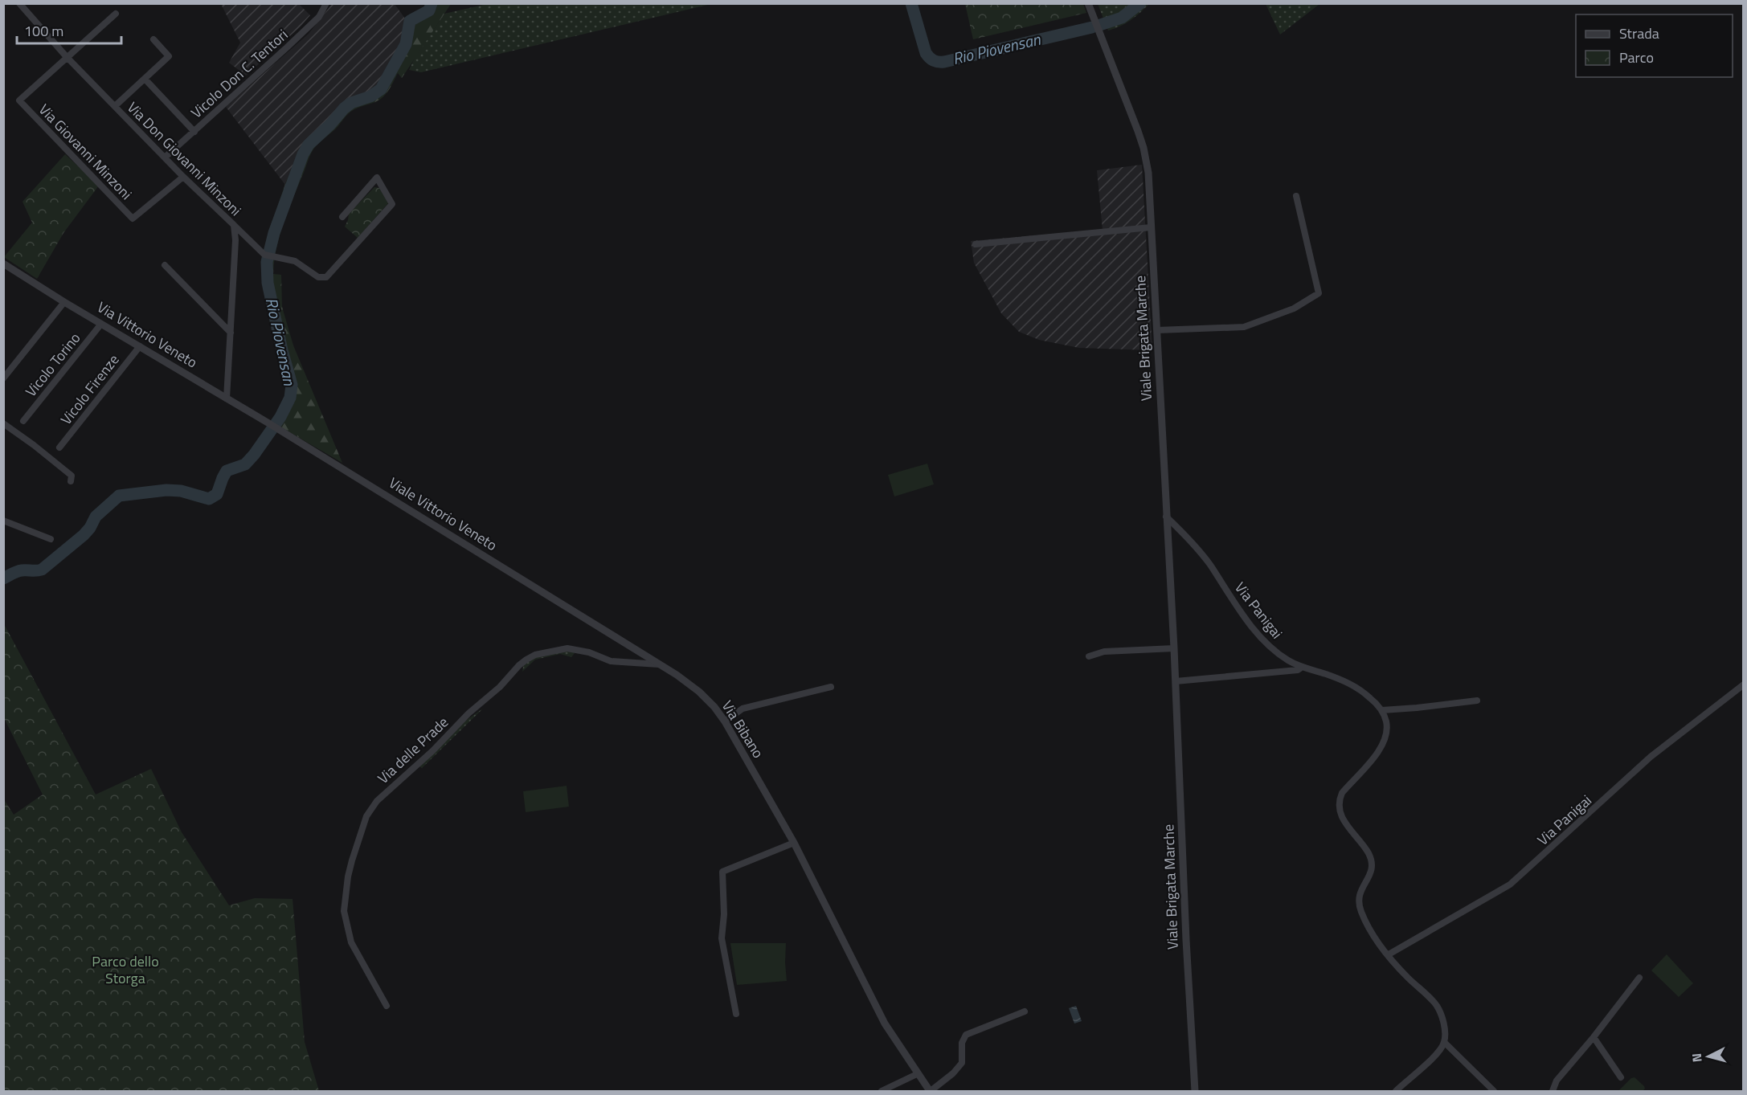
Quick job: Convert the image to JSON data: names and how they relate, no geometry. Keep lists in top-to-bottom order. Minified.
{"streets":{"street":["Vicolo Don C. Tentori","Via Giovanni Minzoni","Via Don Giovanni Minzoni","Via Vittorio Veneto","Viale Brigata Marche","Vicolo Torino","Vicolo Firenze","Viale Vittorio Veneto","Via Panigai","Via Bibano","Via delle Prade"]},"crossings":[["Vicolo Don C. Tentori","Via Don Giovanni Minzoni"],["Via Giovanni Minzoni","Via Don Giovanni Minzoni"],["Via Don Giovanni Minzoni","Via Vittorio Veneto"],["Via Vittorio Veneto","Vicolo Torino"],["Via Vittorio Veneto","Vicolo Firenze"],["Via Vittorio Veneto","Viale Vittorio Veneto"],["Viale Brigata Marche","Via Panigai"],["Viale Vittorio Veneto","Via Bibano"],["Via Bibano","Via delle Prade"]],"water":["Rio Piovensan"],"parks":["Parco dello Storga"],"legend":["Strada","Parco"],"scale_bar":"100 m","north":"left"}
